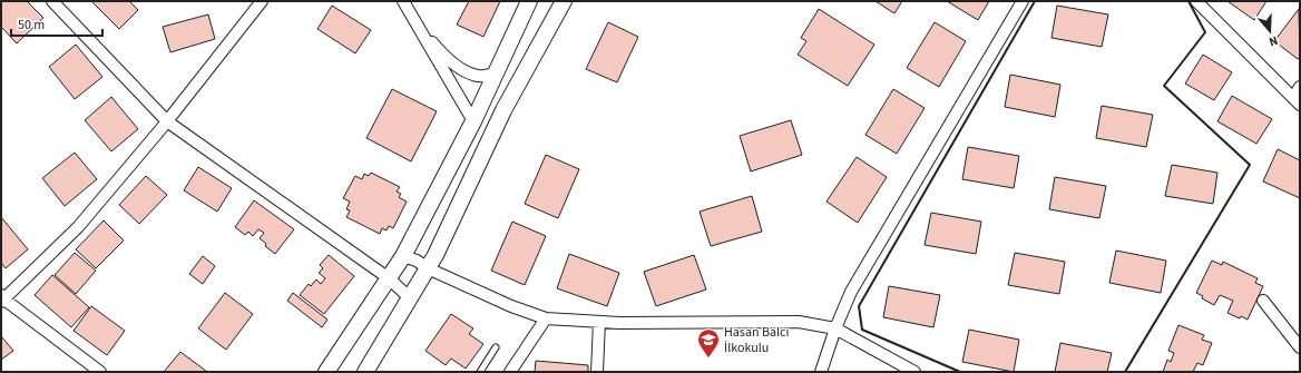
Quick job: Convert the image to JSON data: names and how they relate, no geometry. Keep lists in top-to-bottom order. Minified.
{"places":{"school or university":["Hasan Balcı İlkokulu"]},"scale_bar":"50 m","north":"bottom"}
